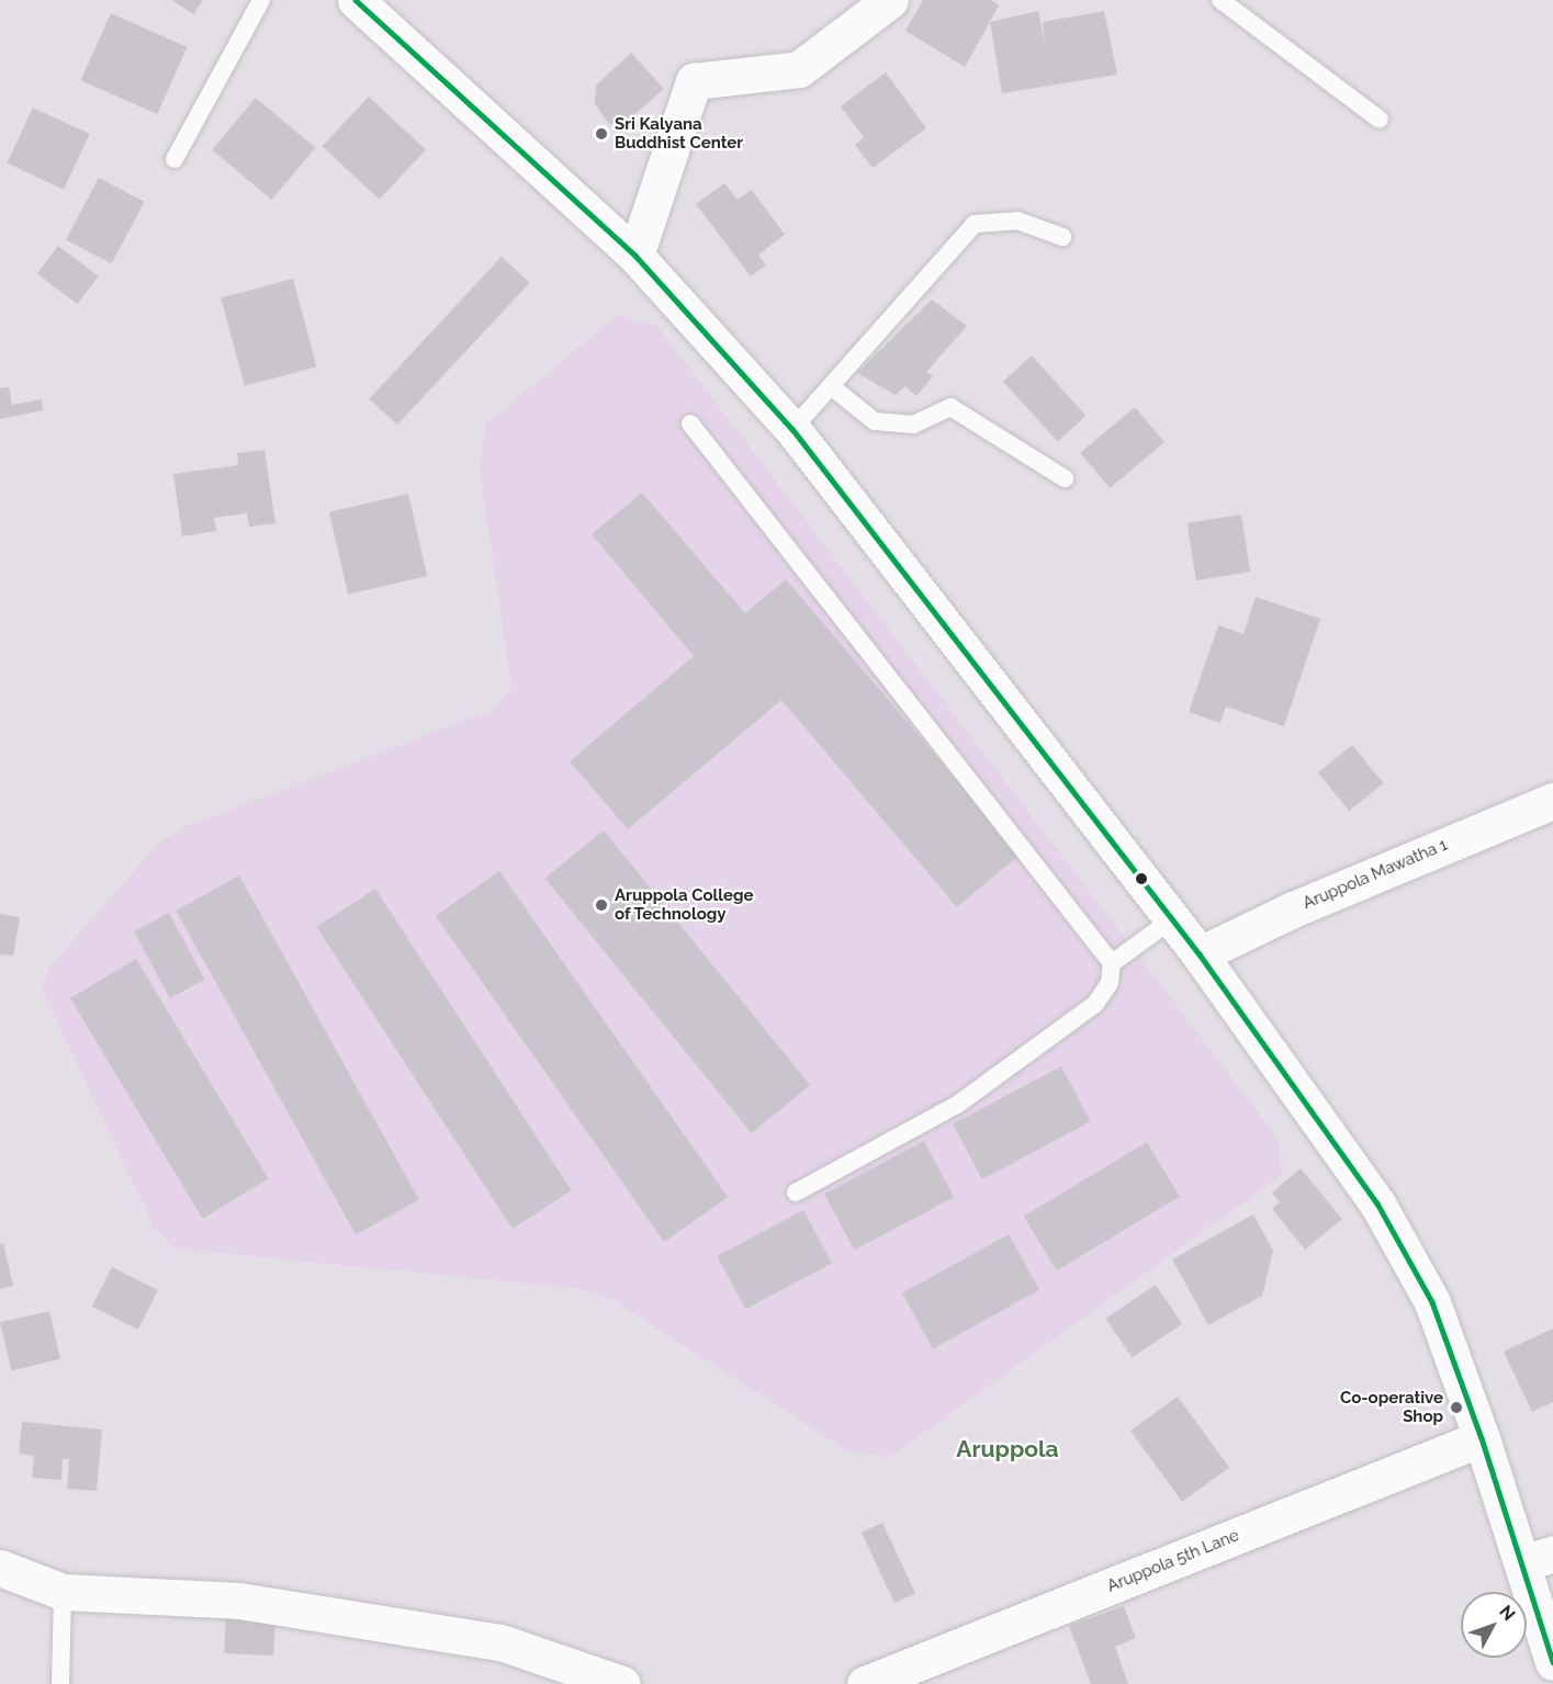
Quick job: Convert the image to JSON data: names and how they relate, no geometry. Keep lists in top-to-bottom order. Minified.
{"streets":{"street":["Aruppola Mawatha 1","Aruppola 5th Lane"]},"districts":["Aruppola"],"places":["Sri Kalyana Buddhist Center","Aruppola College of Technology","Co-operative Shop"],"north":"top right"}
